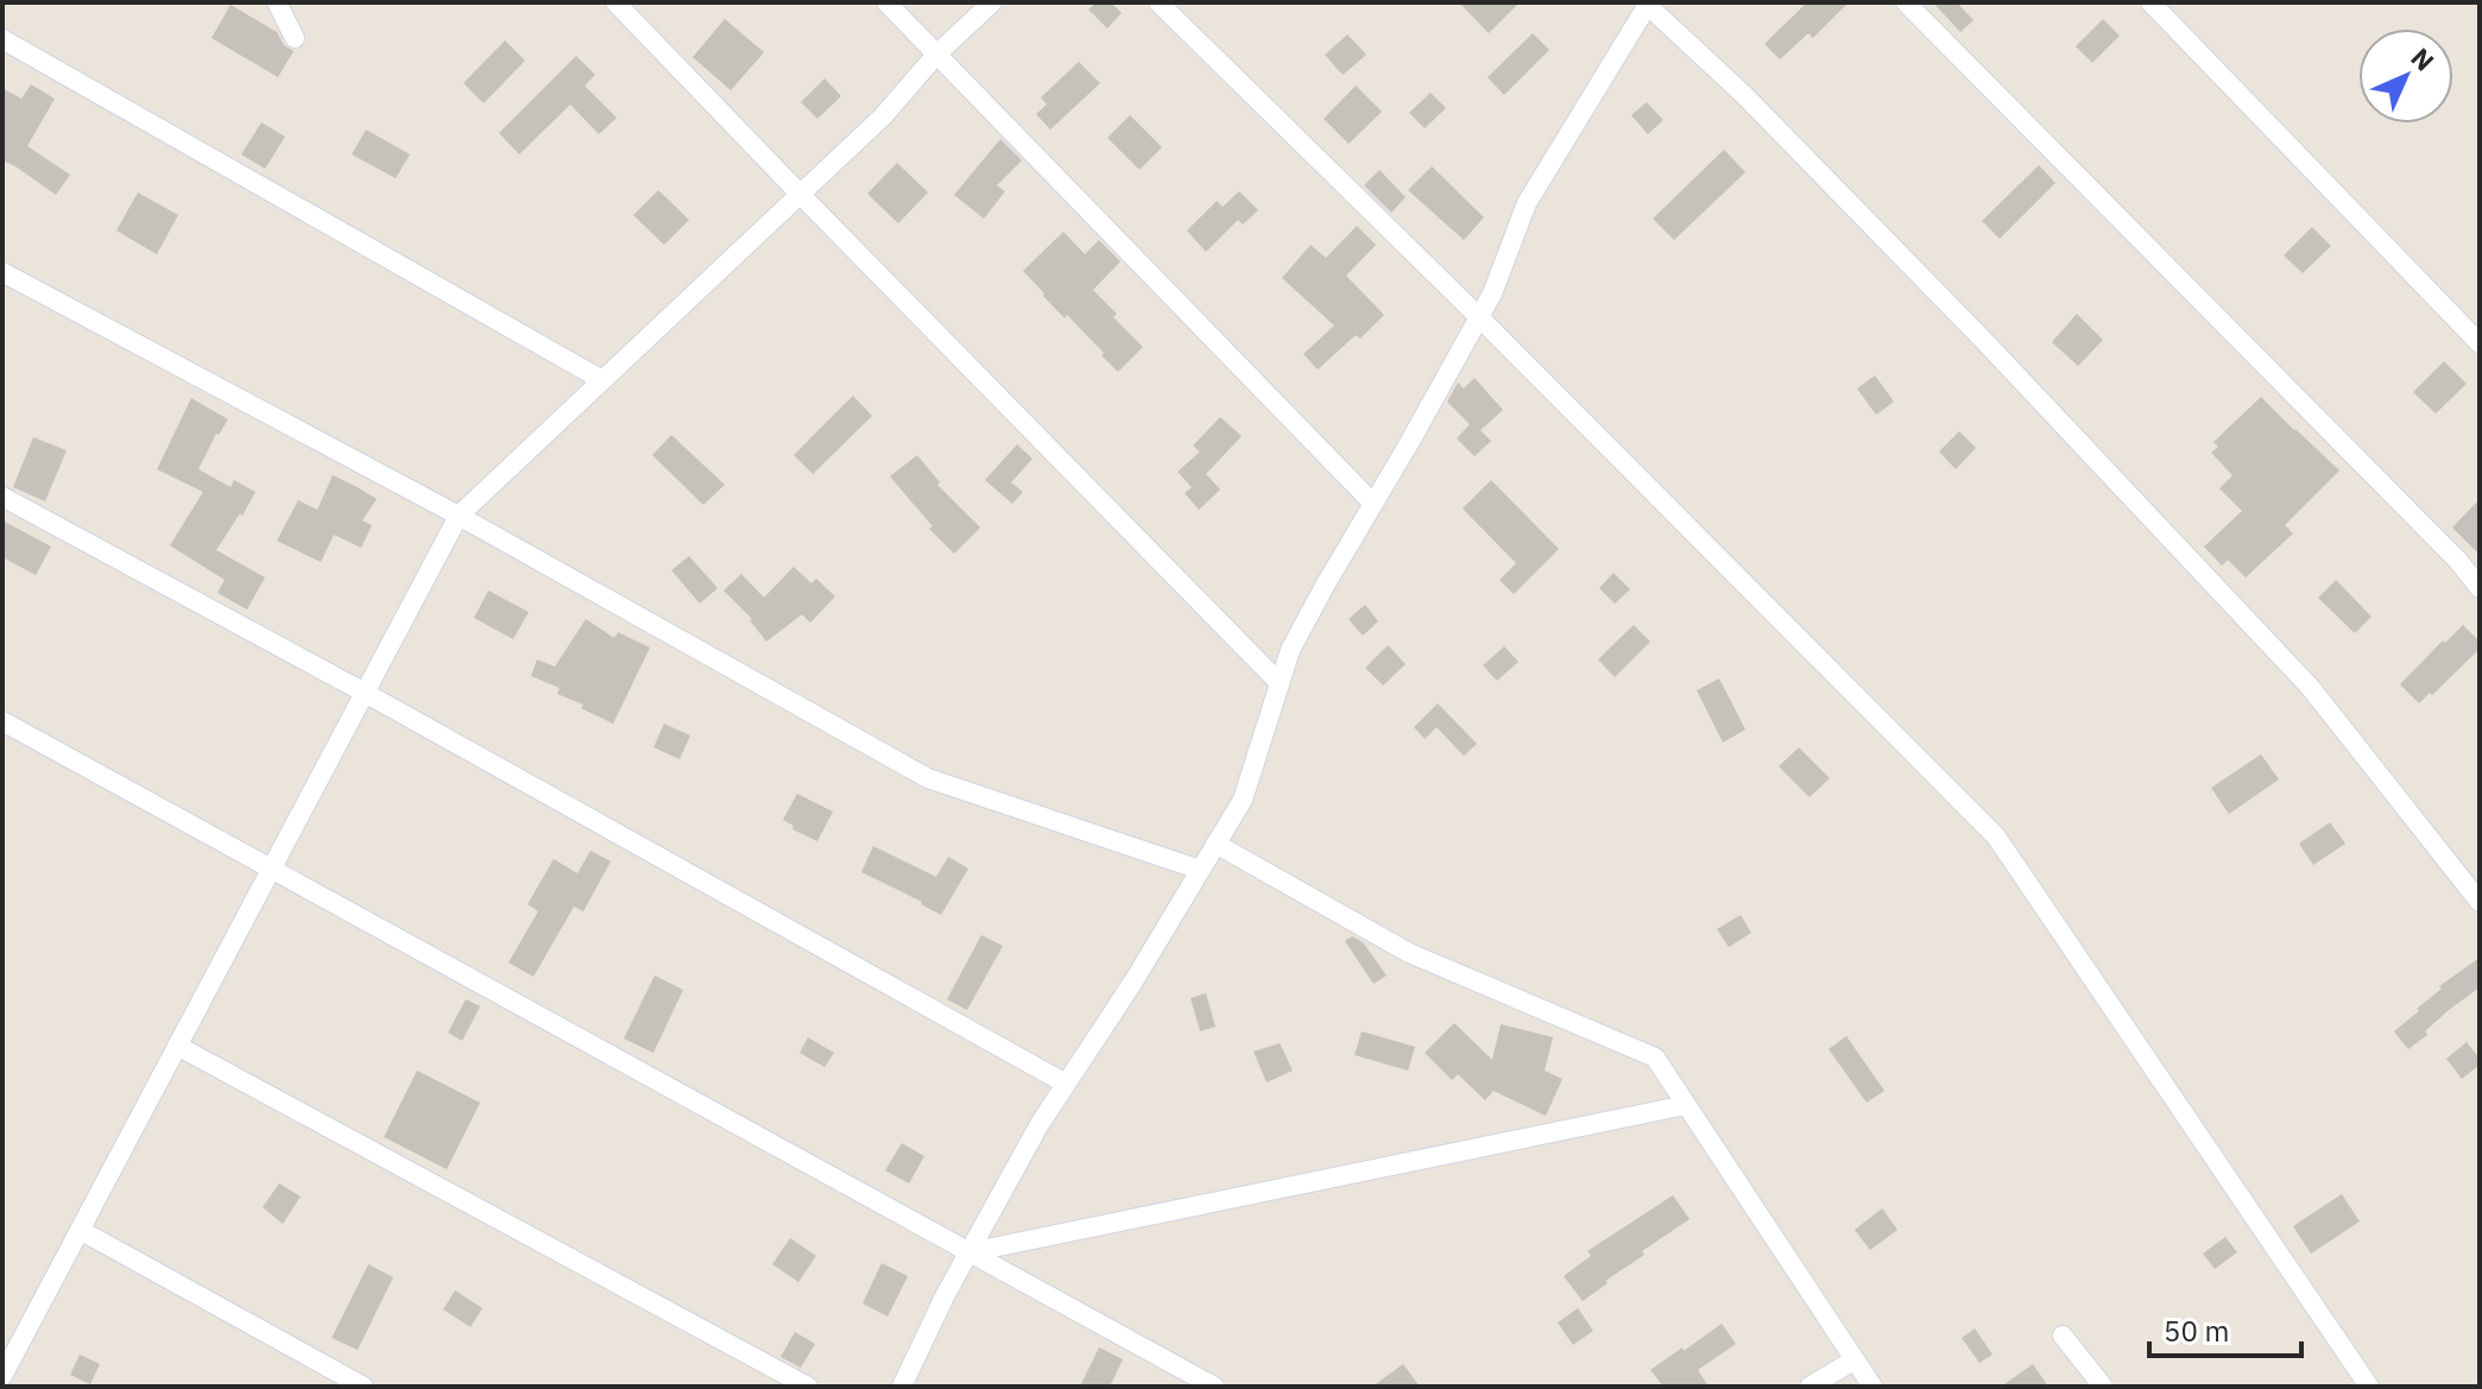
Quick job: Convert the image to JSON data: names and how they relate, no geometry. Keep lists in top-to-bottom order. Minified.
{"scale_bar":"50 m","north":"top right"}
